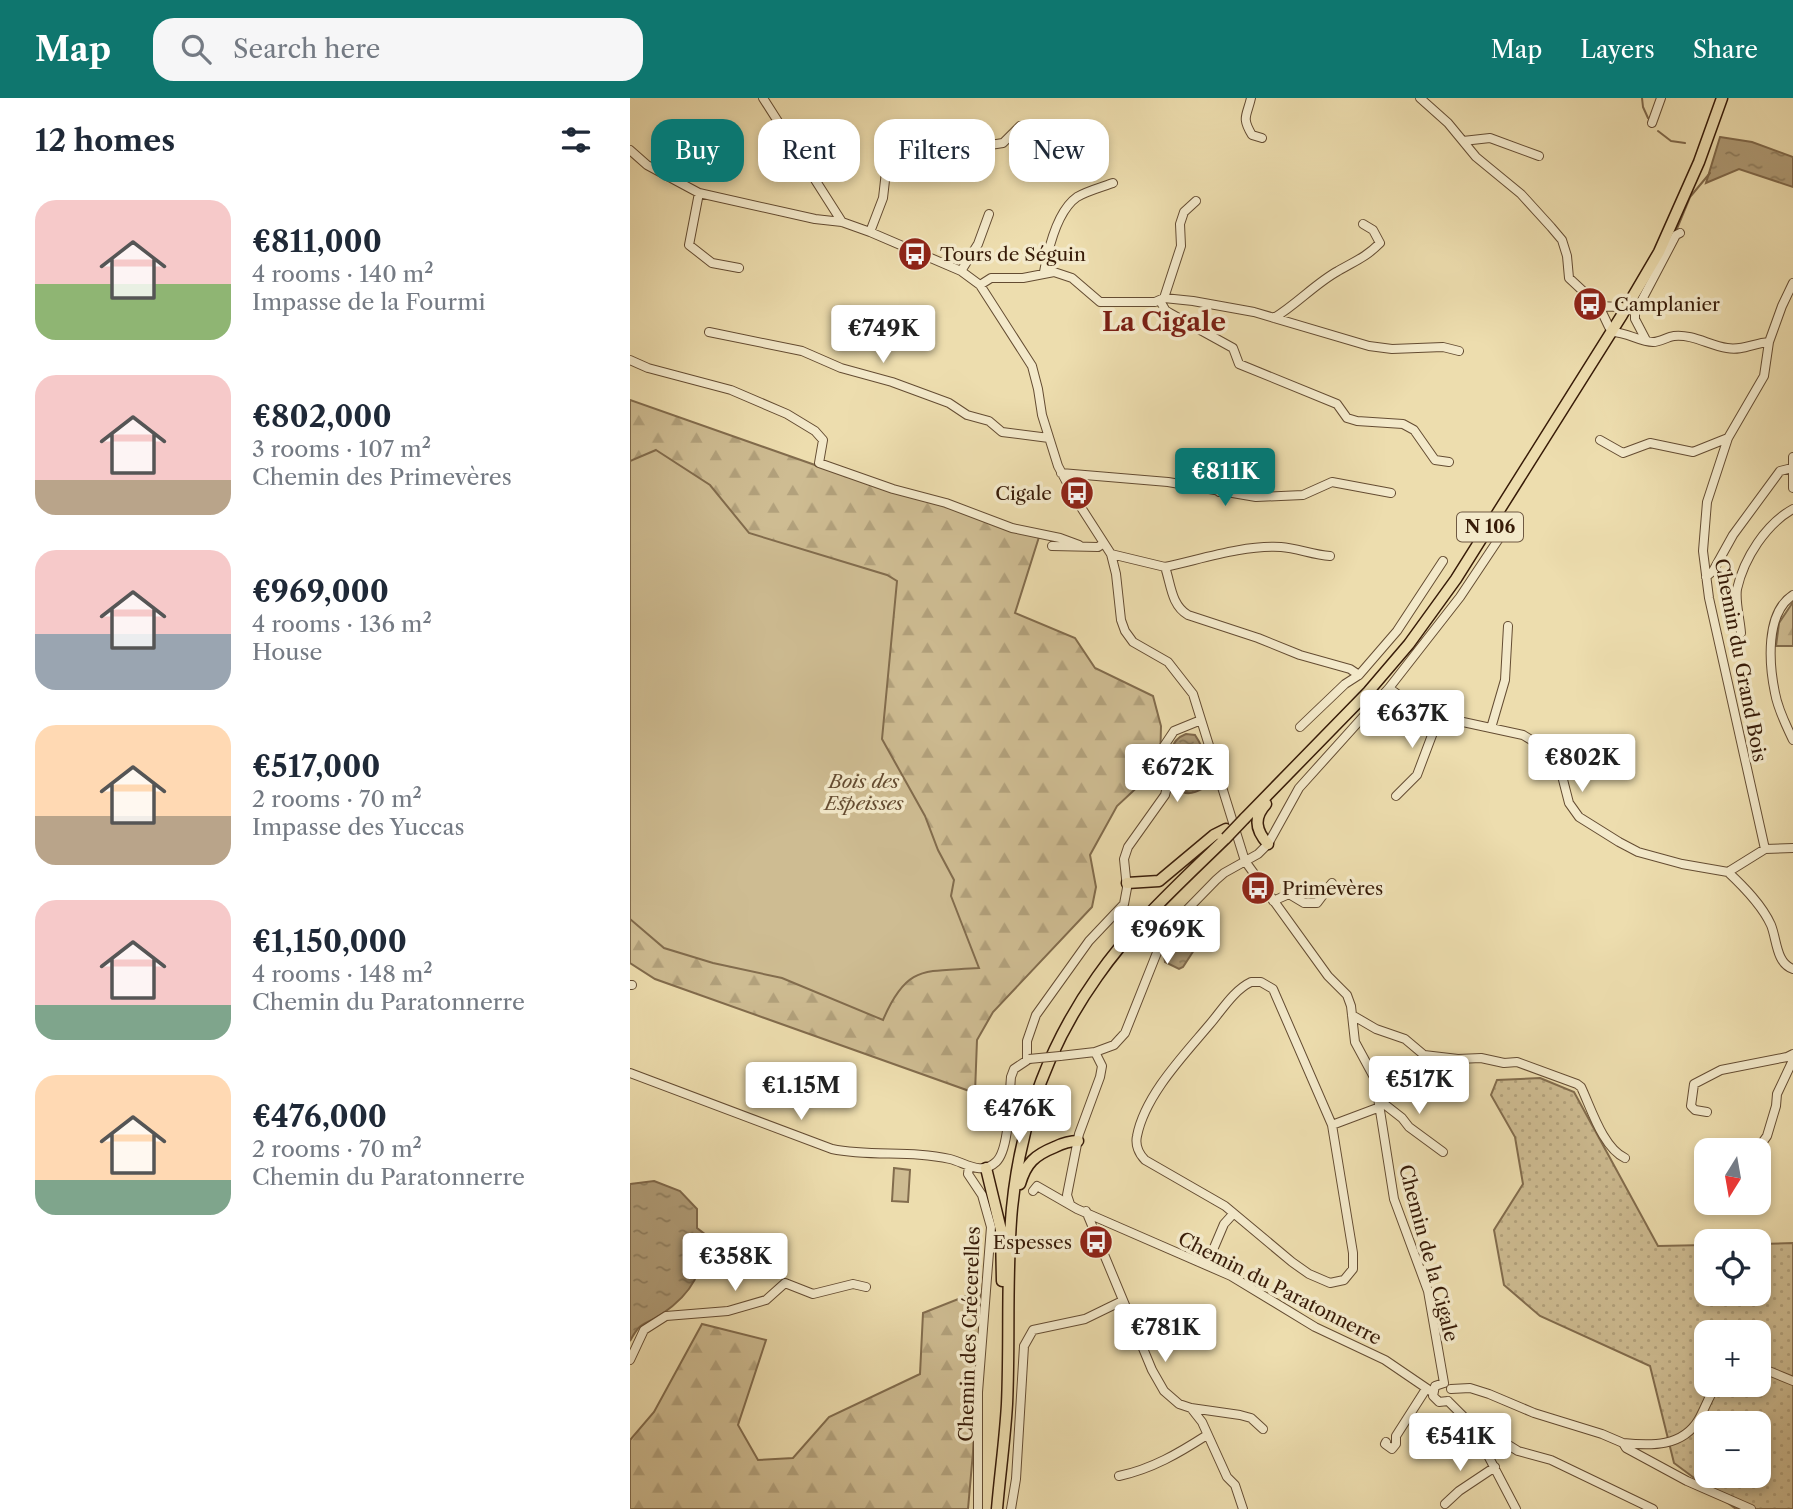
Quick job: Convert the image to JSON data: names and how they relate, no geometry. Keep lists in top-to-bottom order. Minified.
{"streets":{"main road":["N 106"],"street":["Chemin du Grand Bois","Chemin de la Cigale","Chemin du Paratonnerre","Chemin des Crécerelles"]},"crossings":[["Chemin de la Cigale","Chemin du Paratonnerre"]],"districts":["La Cigale"],"parks":["Bois des Espeisses"],"places":{"bus stop":["Tours de Séguin","Camplanier","Cigale","Primevères","Espesses"]},"north":"bottom","page":{"header":"Map","search":"Search here","nav":["Map","Layers","Share"],"heading":"12 homes","chip":["Buy","Rent","Filters","New"],"list":[{"name":"€811,000","note":"4 rooms · 140 m² · Impasse de la Fourmi"},{"name":"€802,000","note":"3 rooms · 107 m² · Chemin des Primevères"},{"name":"€969,000","note":"4 rooms · 136 m² · House"},{"name":"€517,000","note":"2 rooms · 70 m² · Impasse des Yuccas"},{"name":"€1,150,000","note":"4 rooms · 148 m² · Chemin du Paratonnerre"},{"name":"€476,000","note":"2 rooms · 70 m² · Chemin du Paratonnerre"}],"price":["€749K","€811K","€637K","€802K","€672K","€969K","€517K","€1.15M","€476K","€358K","€781K","€541K"],"map_buttons":["+","−"]}}
